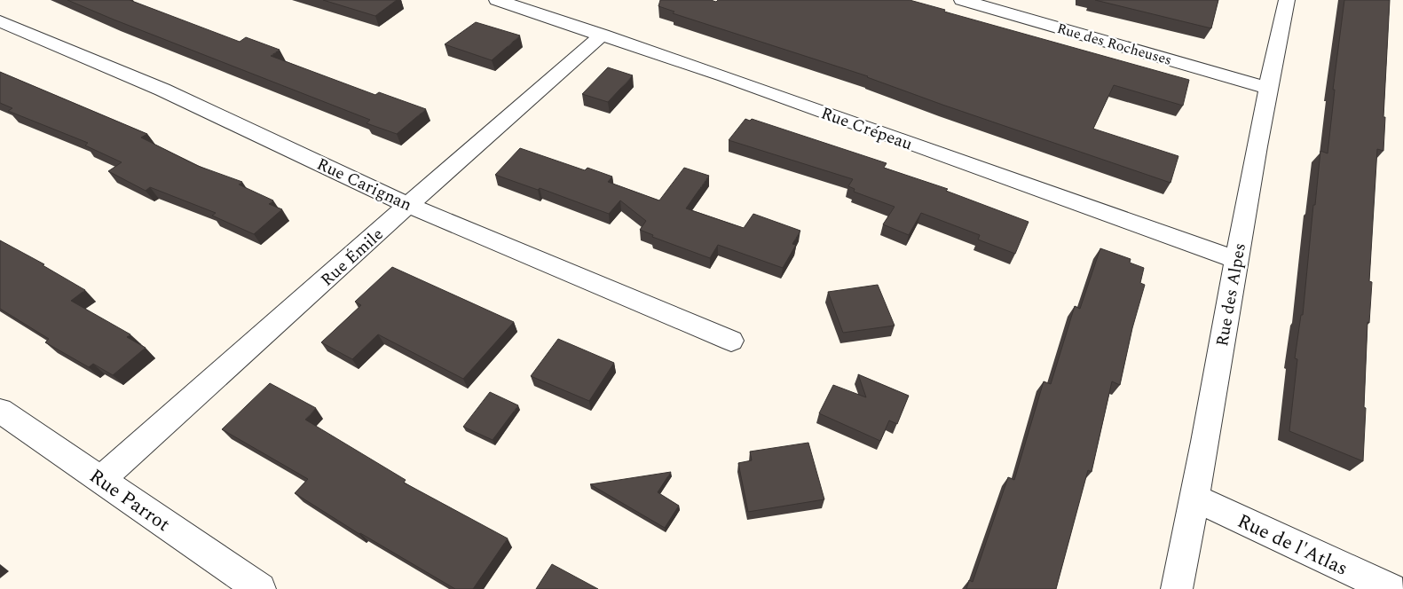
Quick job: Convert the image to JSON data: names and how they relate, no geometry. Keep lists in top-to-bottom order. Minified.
{"streets":{"street":["Rue des Rocheuses","Rue Crépeau","Rue Carignan","Rue Émile","Rue des Alpes","Rue Parrot","Rue de l'Atlas"]},"crossings":[["Rue des Rocheuses","Rue des Alpes"],["Rue Crépeau","Rue Émile"],["Rue Crépeau","Rue des Alpes"],["Rue Carignan","Rue Émile"],["Rue Émile","Rue Parrot"],["Rue des Alpes","Rue de l'Atlas"]]}
